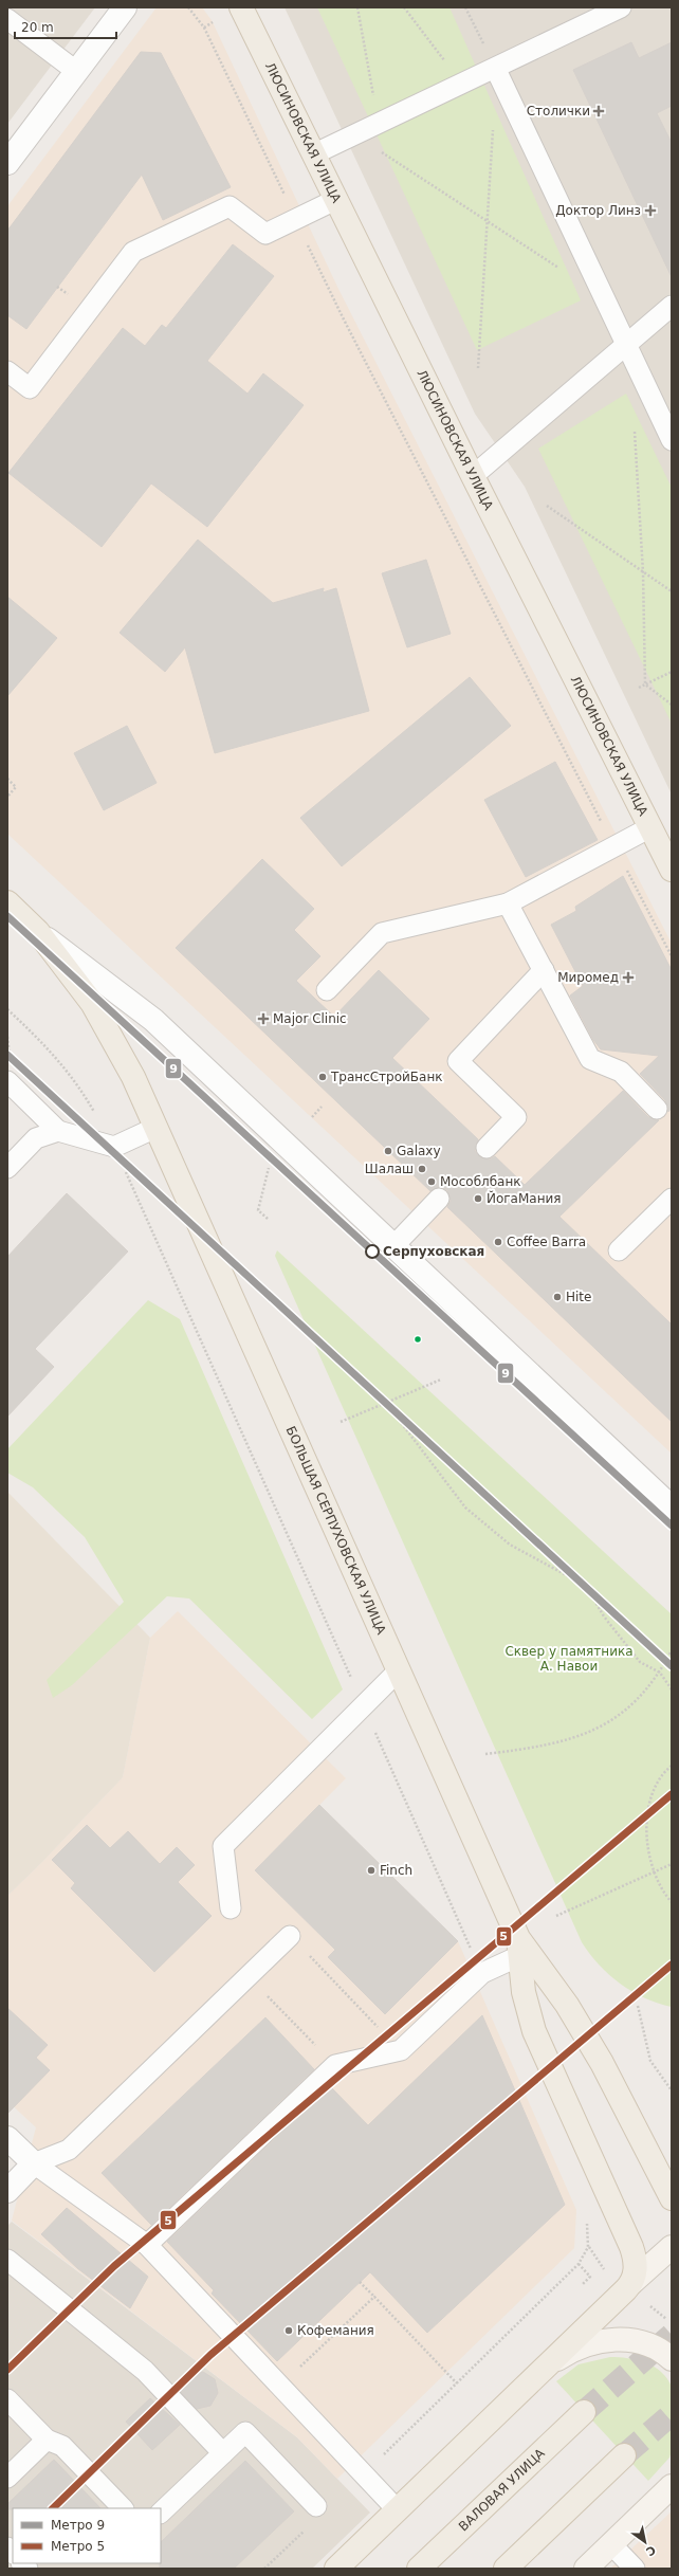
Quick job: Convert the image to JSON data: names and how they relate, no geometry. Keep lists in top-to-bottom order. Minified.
{"streets":{"main road":["ЛЮСИНОВСКАЯ УЛИЦА","БОЛЬШАЯ СЕРПУХОВСКАЯ УЛИЦА","ВАЛОВАЯ УЛИЦА"]},"parks":["Сквер у памятника А. Навои"],"places":{"health":["Столички","Доктор Линз","Миромед","Major Clinic"],"other":["ТрансСтройБанк","Galaxy","Шалаш","Мособлбанк","ЙогаМания","Coffee Barra","Серпуховская","Hite","Finch","Кофемания"]},"lines":["metro line 9","metro line 5"],"legend":["Метро 9","Метро 5"],"scale_bar":"20 m","north":"bottom right"}
